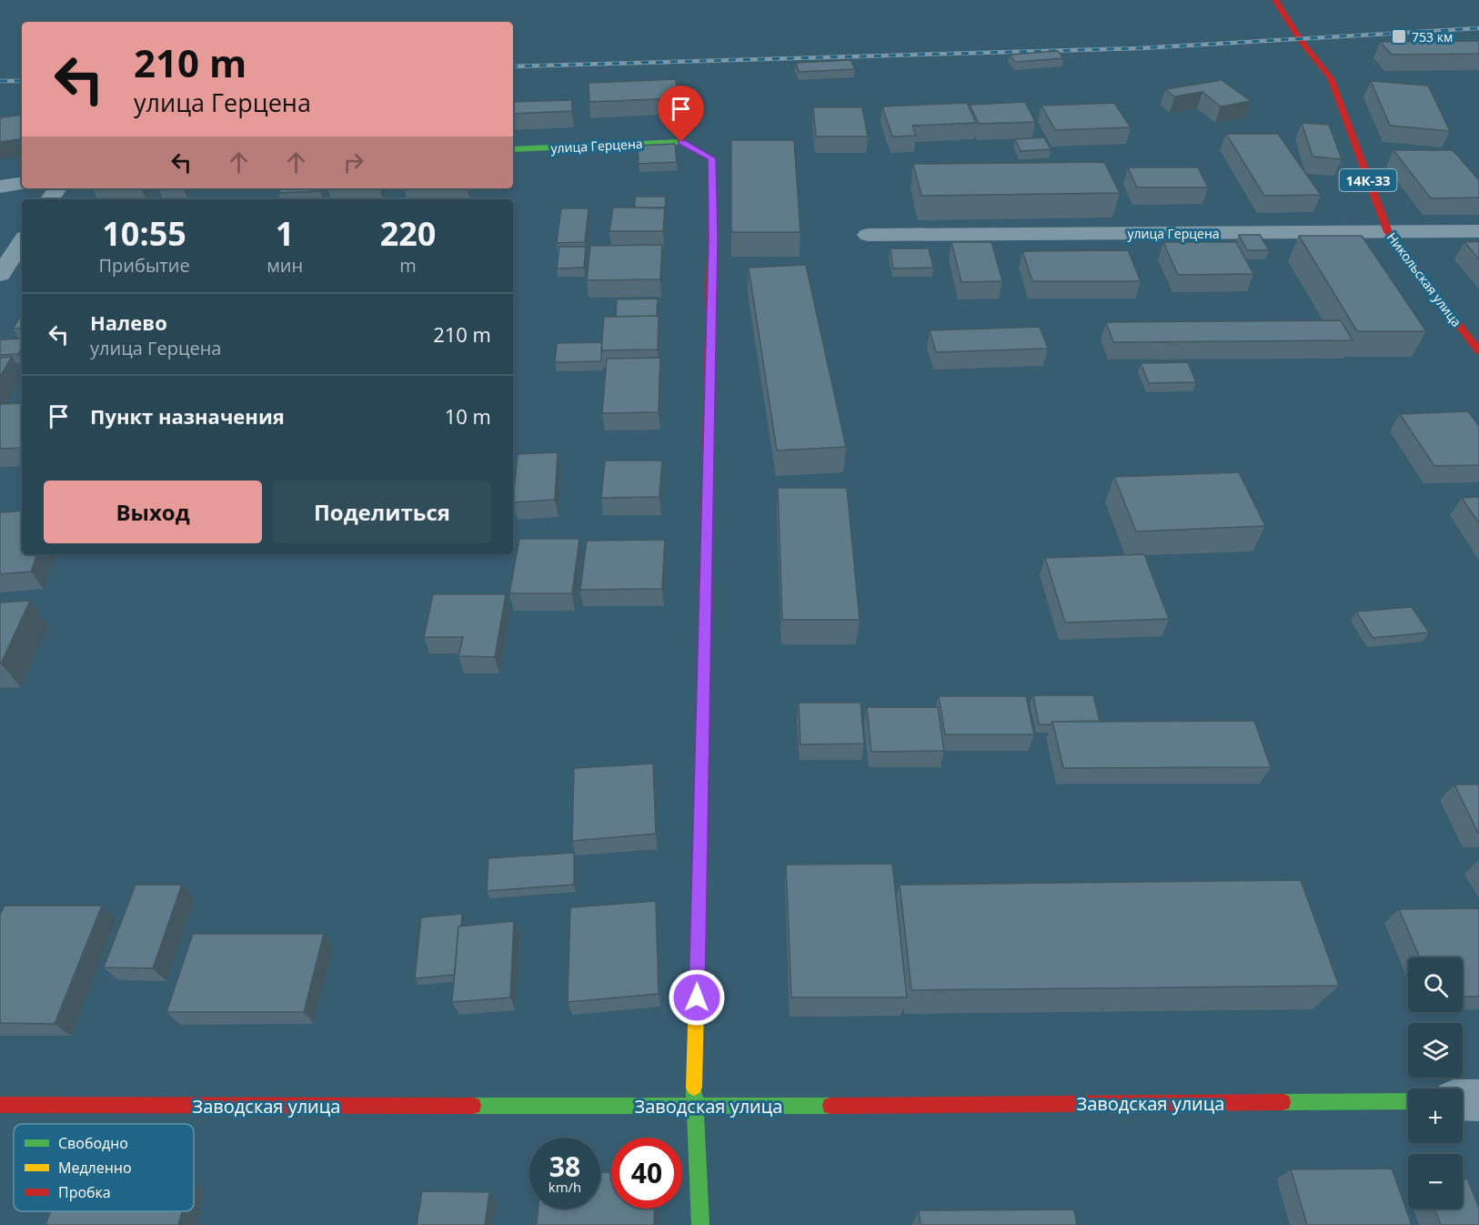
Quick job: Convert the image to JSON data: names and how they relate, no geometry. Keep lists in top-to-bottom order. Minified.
{"streets":{"street":["улица Герцена","14К-33","Никольская улица","Заводская улица"]},"crossings":[["улица Герцена","Никольская улица"],["улица Герцена","Заводская улица"]],"places":{"transit":["753 км"]},"legend":["Свободно","Медленно","Пробка"],"page":{"turn":["210 m","улица Герцена"],"eta":["10:55","Прибытие","1","мин","220","m"],"list":[{"name":"Налево","note":"улица Герцена","value":"210 m"},{"name":"Пункт назначения","value":"10 m"}],"buttons":["Выход","Поделиться"],"map_buttons":["+","−"],"speed":"38 km/h","limit":"40"}}
